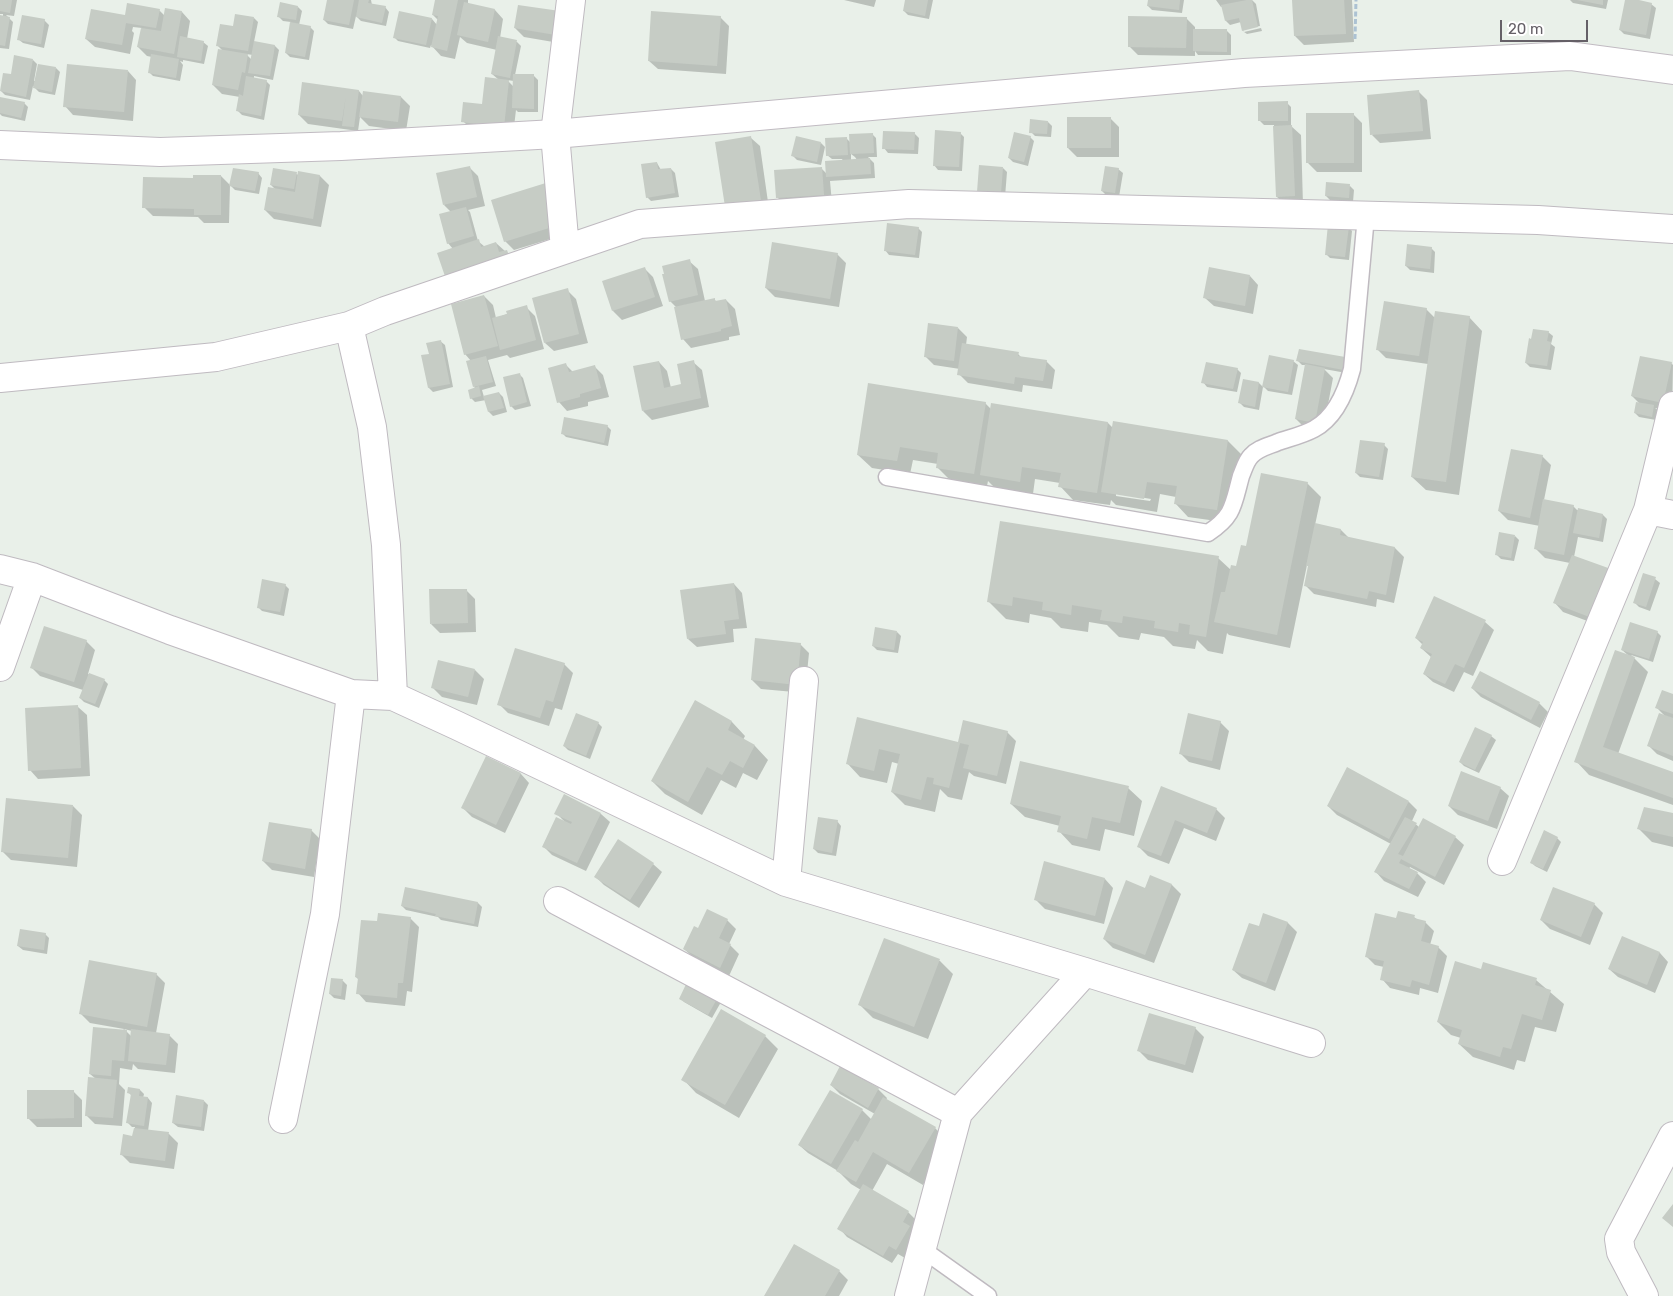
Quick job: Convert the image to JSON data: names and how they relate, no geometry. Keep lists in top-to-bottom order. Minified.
{"scale_bar":"20 m"}
